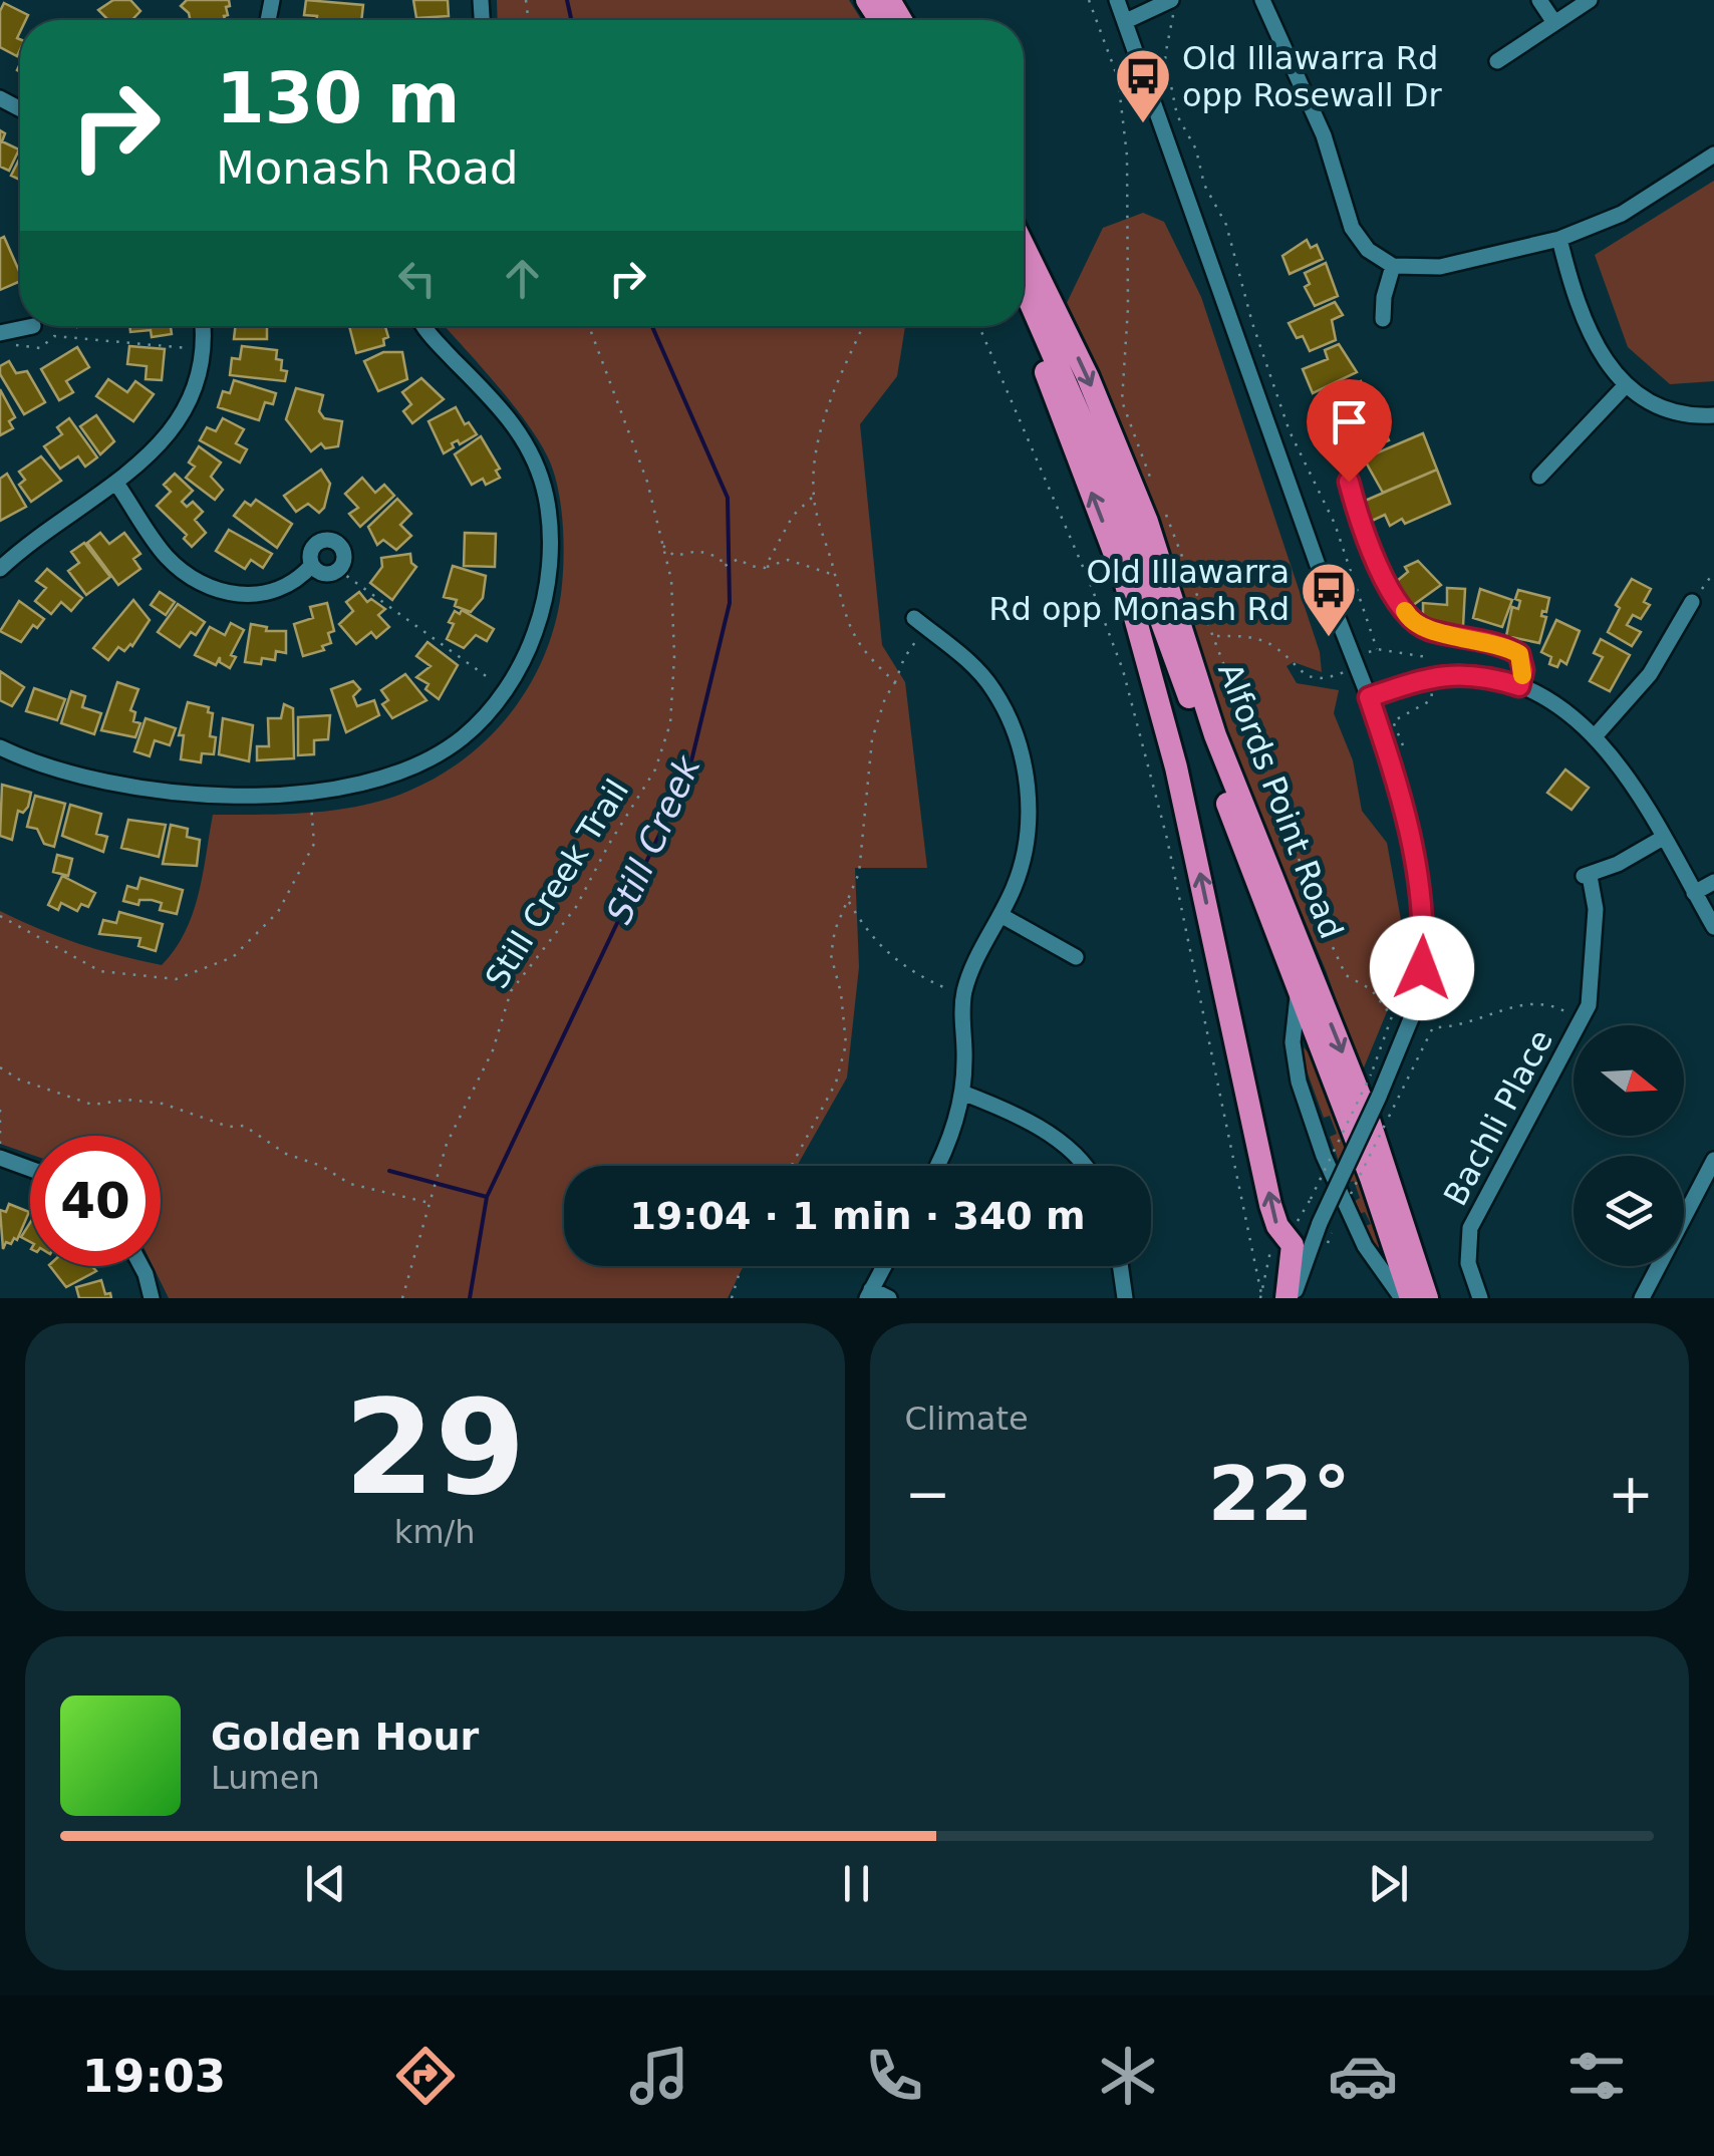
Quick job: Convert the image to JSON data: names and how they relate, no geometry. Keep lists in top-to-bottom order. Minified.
{"streets":{"highway":["Alfords Point Road"],"street":["Bachli Place"],"path":["Still Creek Trail"]},"water":["Still Creek"],"places":{"bus stop":["Old Illawarra Rd opp Rosewall Dr","Old Illawarra Rd opp Monash Rd"]},"north":"right","page":{"turn":["130 m","Monash Road"],"limit":"40","trip":"19:04 · 1 min · 340 m","tile":[["29","km/h"],"Climate"],"heat":["−","22°","+"],"song":["Golden Hour","Lumen"],"tabs":"19:03"}}
